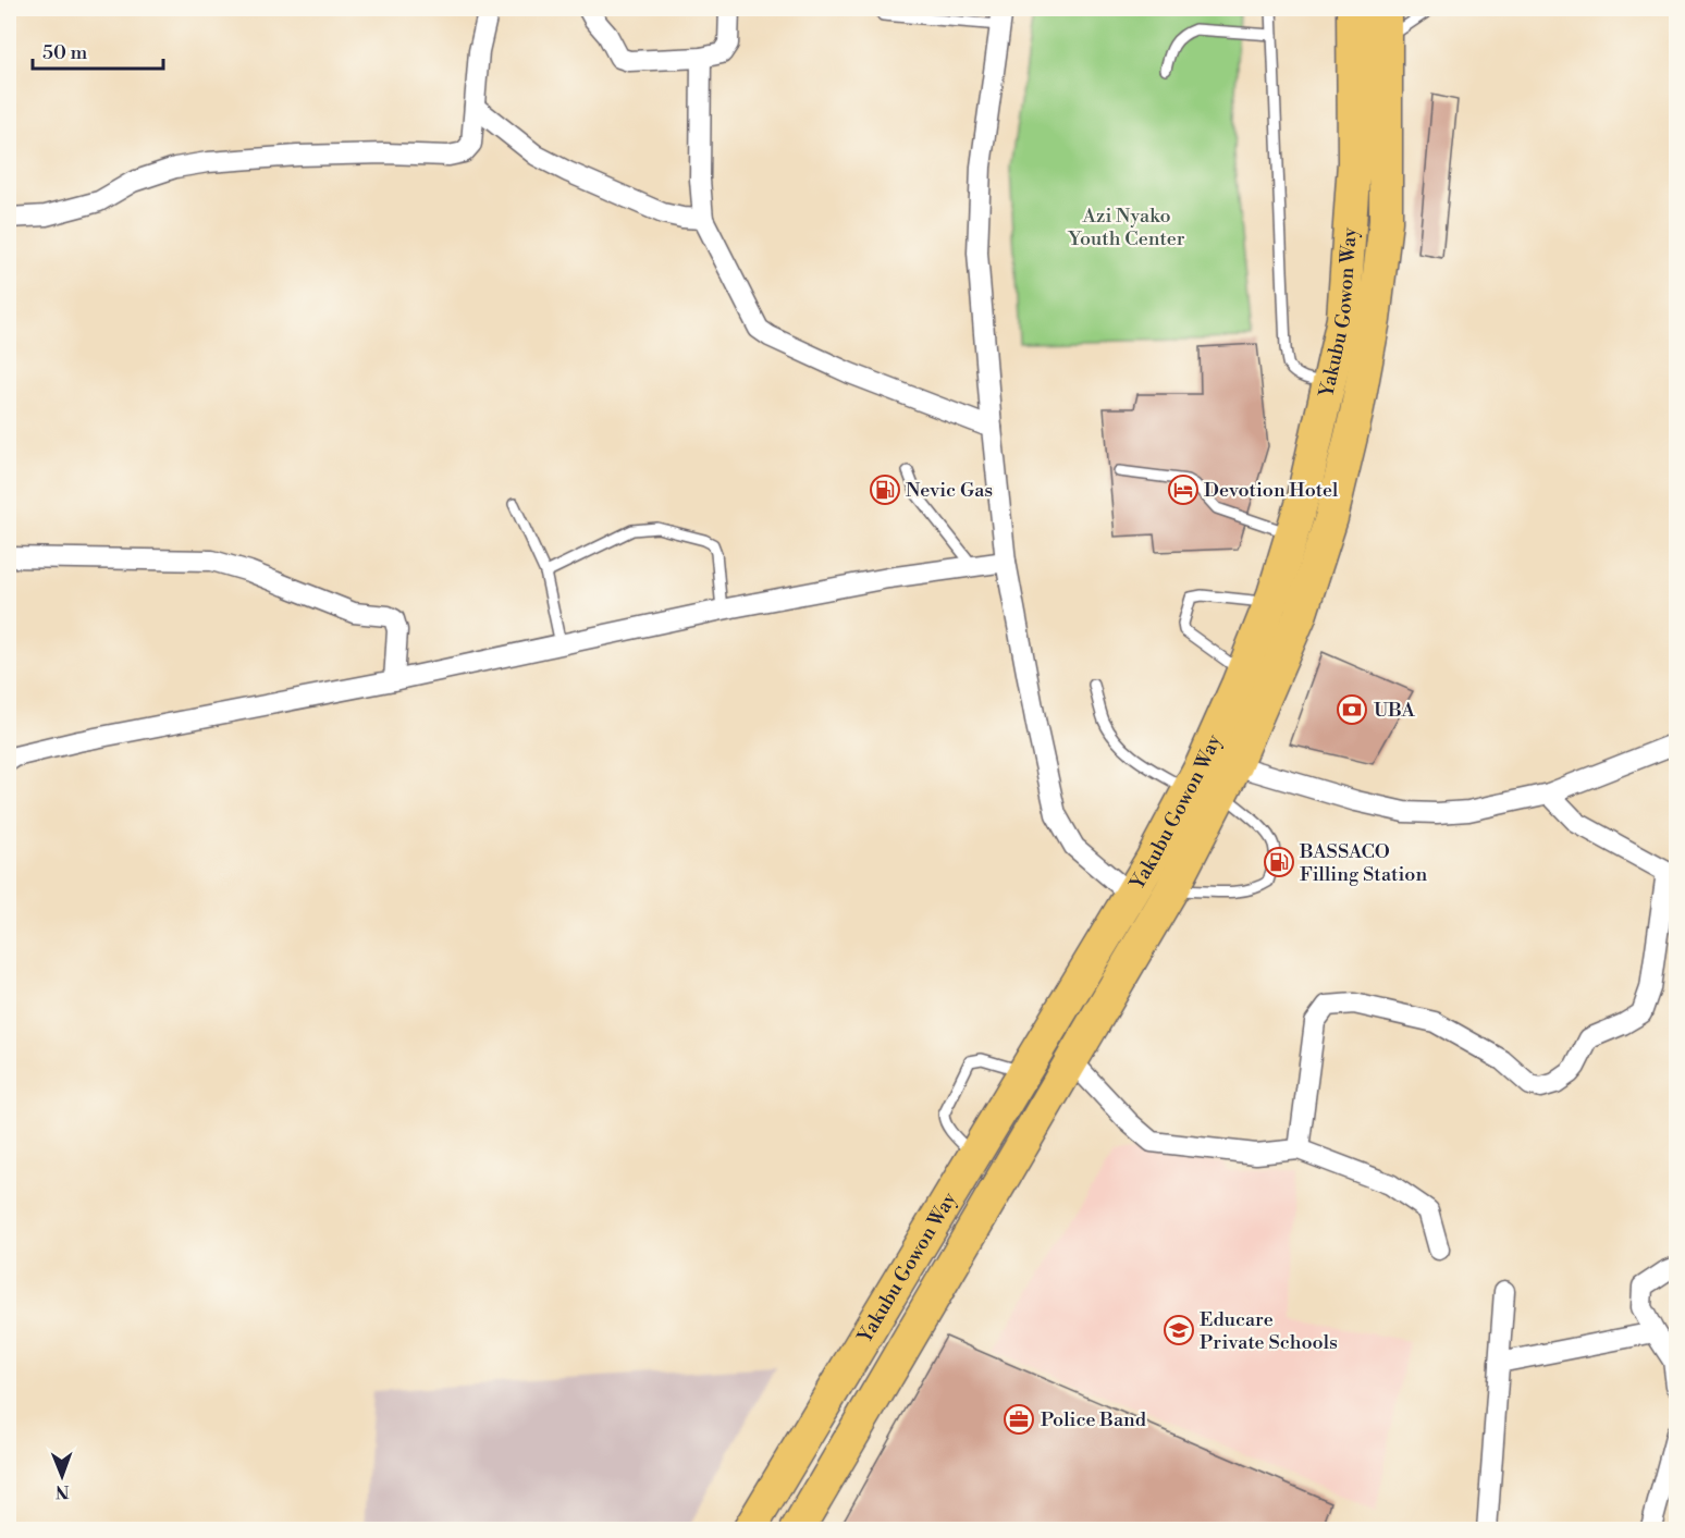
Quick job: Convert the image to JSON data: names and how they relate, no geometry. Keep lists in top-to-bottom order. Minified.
{"streets":{"highway":["Yakubu Gowon Way"]},"parks":["Azi Nyako Youth Center"],"places":{"fuel station":["Nevic Gas","BASSACO Filling Station"],"hotel":["Devotion Hotel"],"bank":["UBA"],"school or university":["Educare Private Schools"],"office":["Police Band"]},"scale_bar":"50 m","north":"bottom"}
